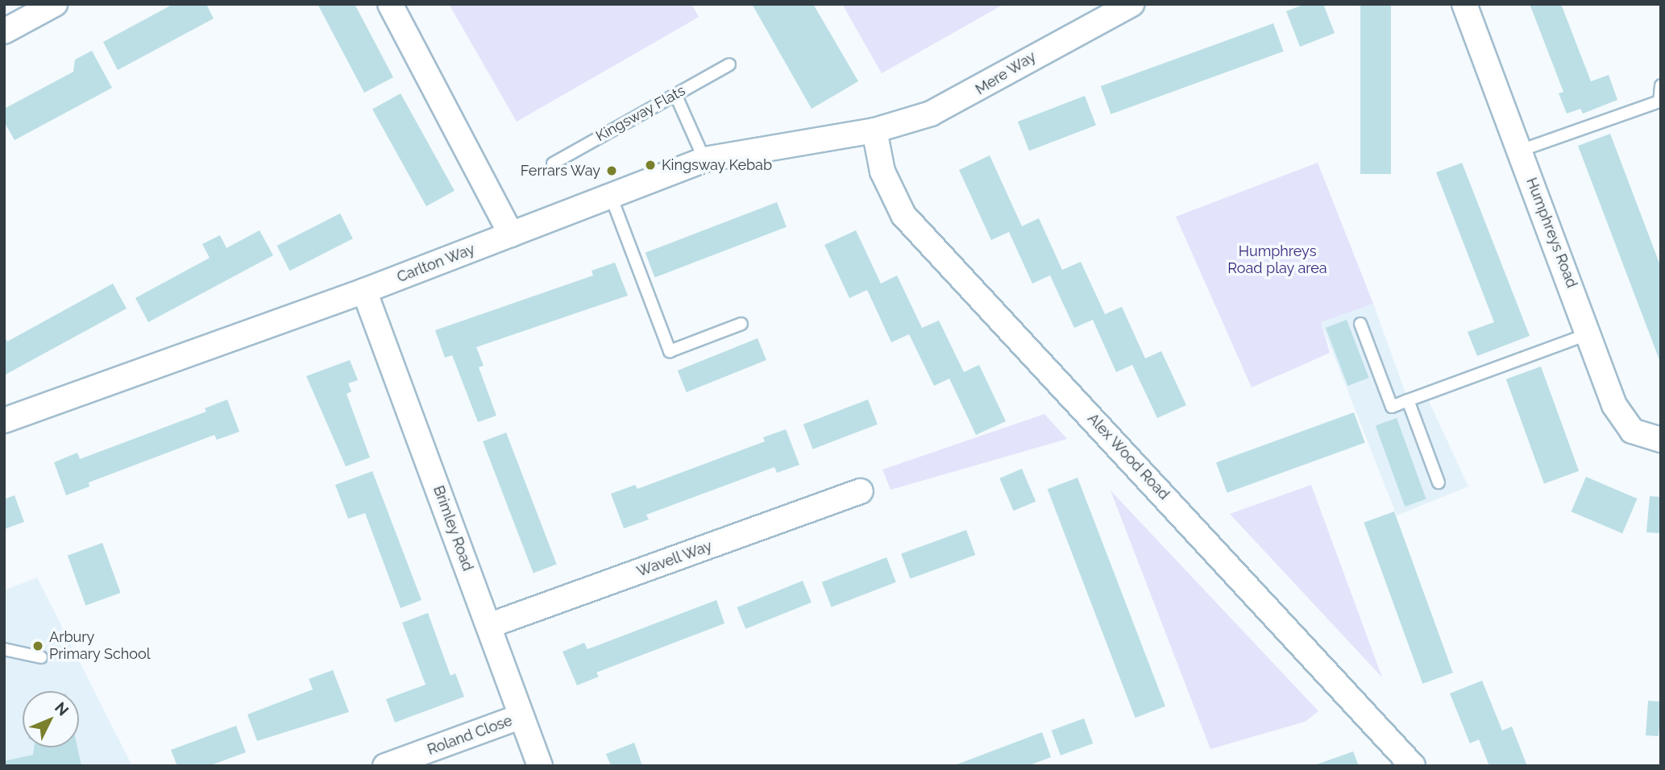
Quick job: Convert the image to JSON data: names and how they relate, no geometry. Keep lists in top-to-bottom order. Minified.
{"streets":{"street":["Mere Way","Humphreys Road","Carlton Way","Alex Wood Road","Brimley Road","Wavell Way","Roland Close"],"lane":["Kingsway Flats"]},"crossings":[["Mere Way","Carlton Way"],["Mere Way","Alex Wood Road"],["Carlton Way","Alex Wood Road"],["Carlton Way","Brimley Road"],["Brimley Road","Wavell Way"],["Brimley Road","Roland Close"]],"parks":["Humphreys Road play area"],"places":["Kingsway Kebab","Ferrars Way","Arbury Primary School"],"north":"top right"}
